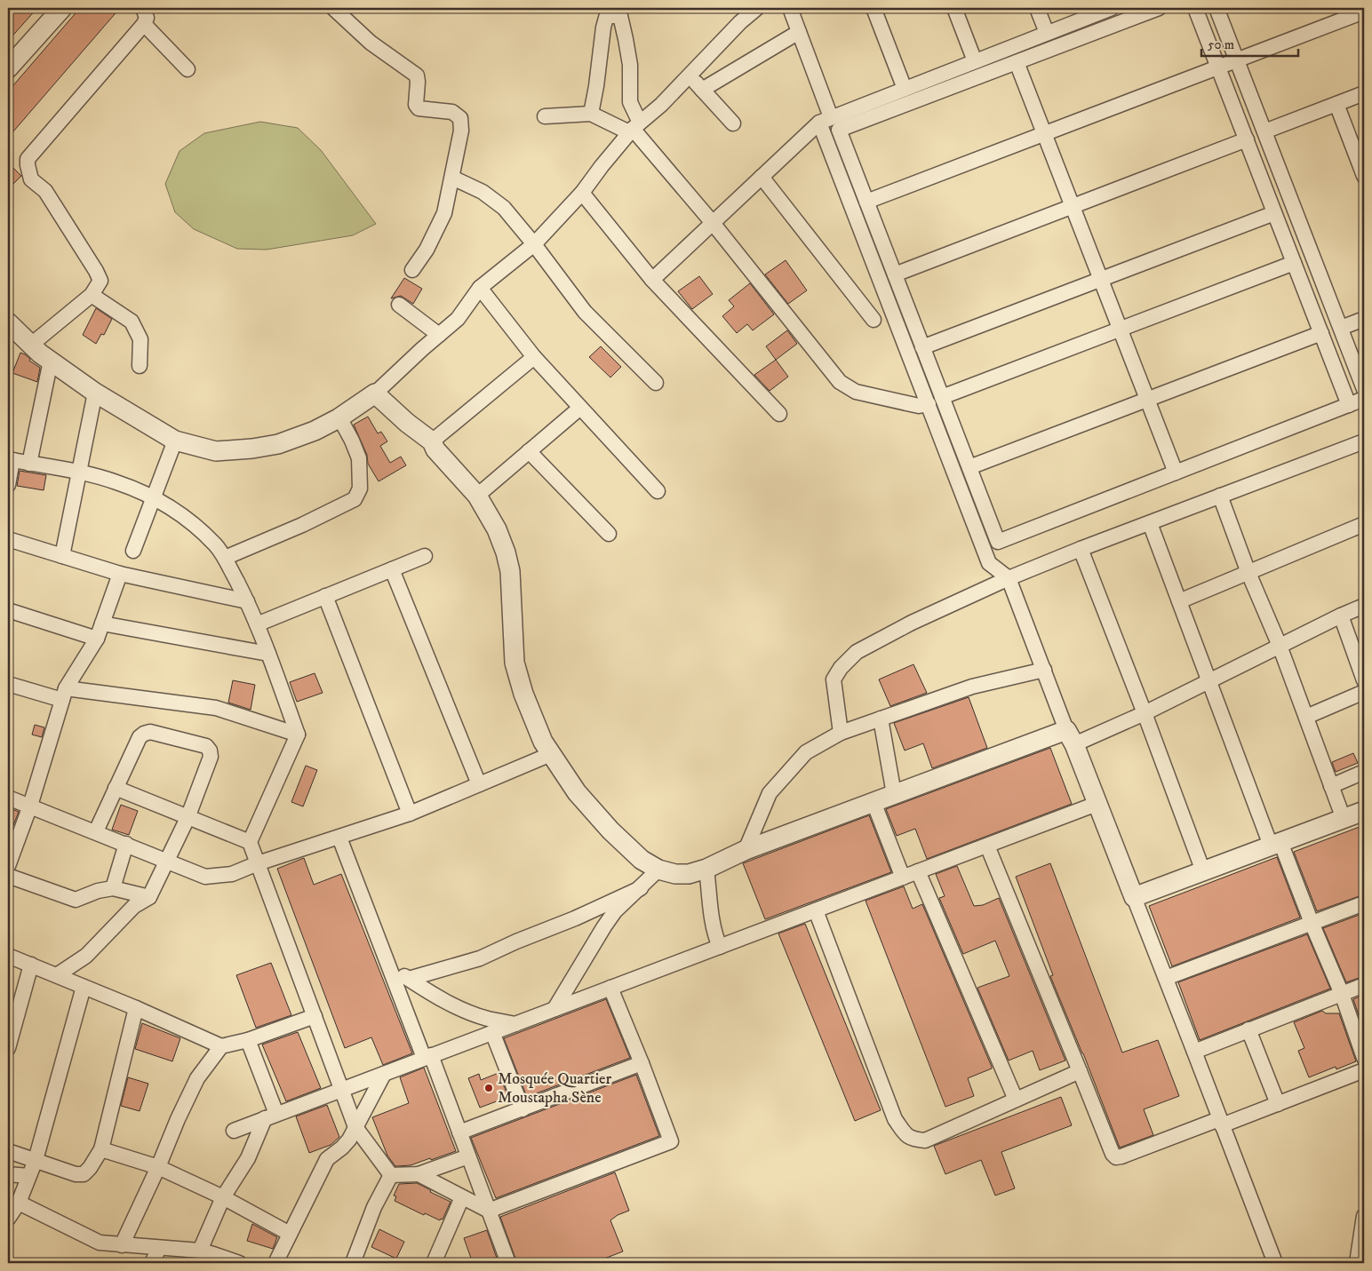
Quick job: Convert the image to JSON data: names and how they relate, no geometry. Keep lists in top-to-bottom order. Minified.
{"places":["Mosquée Quartier Moustapha Sène"],"scale_bar":"50 m"}
